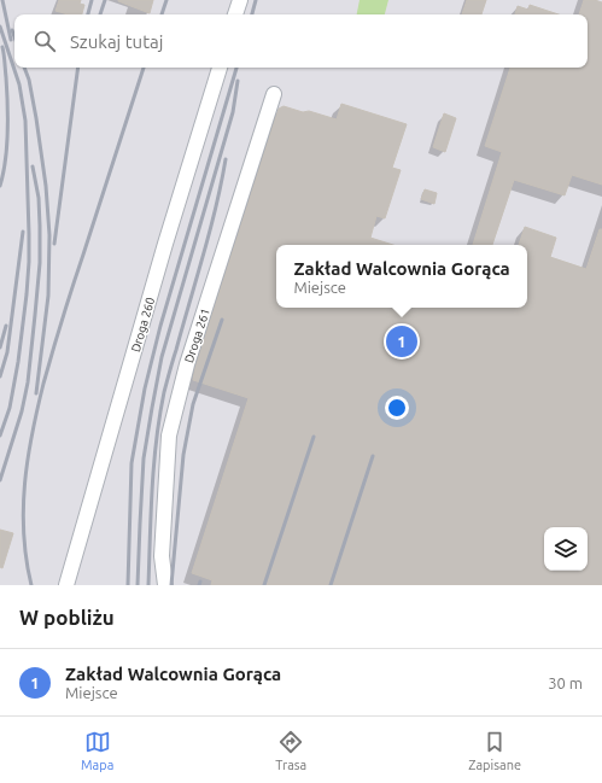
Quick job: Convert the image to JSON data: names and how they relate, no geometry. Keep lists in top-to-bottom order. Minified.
{"streets":{"lane":["Droga 260","Droga 261"]},"page":{"search":"Szukaj tutaj","popup":["Zakład Walcownia Gorąca","Miejsce"],"pins":"1","heading":"W pobliżu","list":[{"mark":"1","name":"Zakład Walcownia Gorąca","note":"Miejsce","value":"30 m"}],"nav":["Mapa","Trasa","Zapisane"]}}
